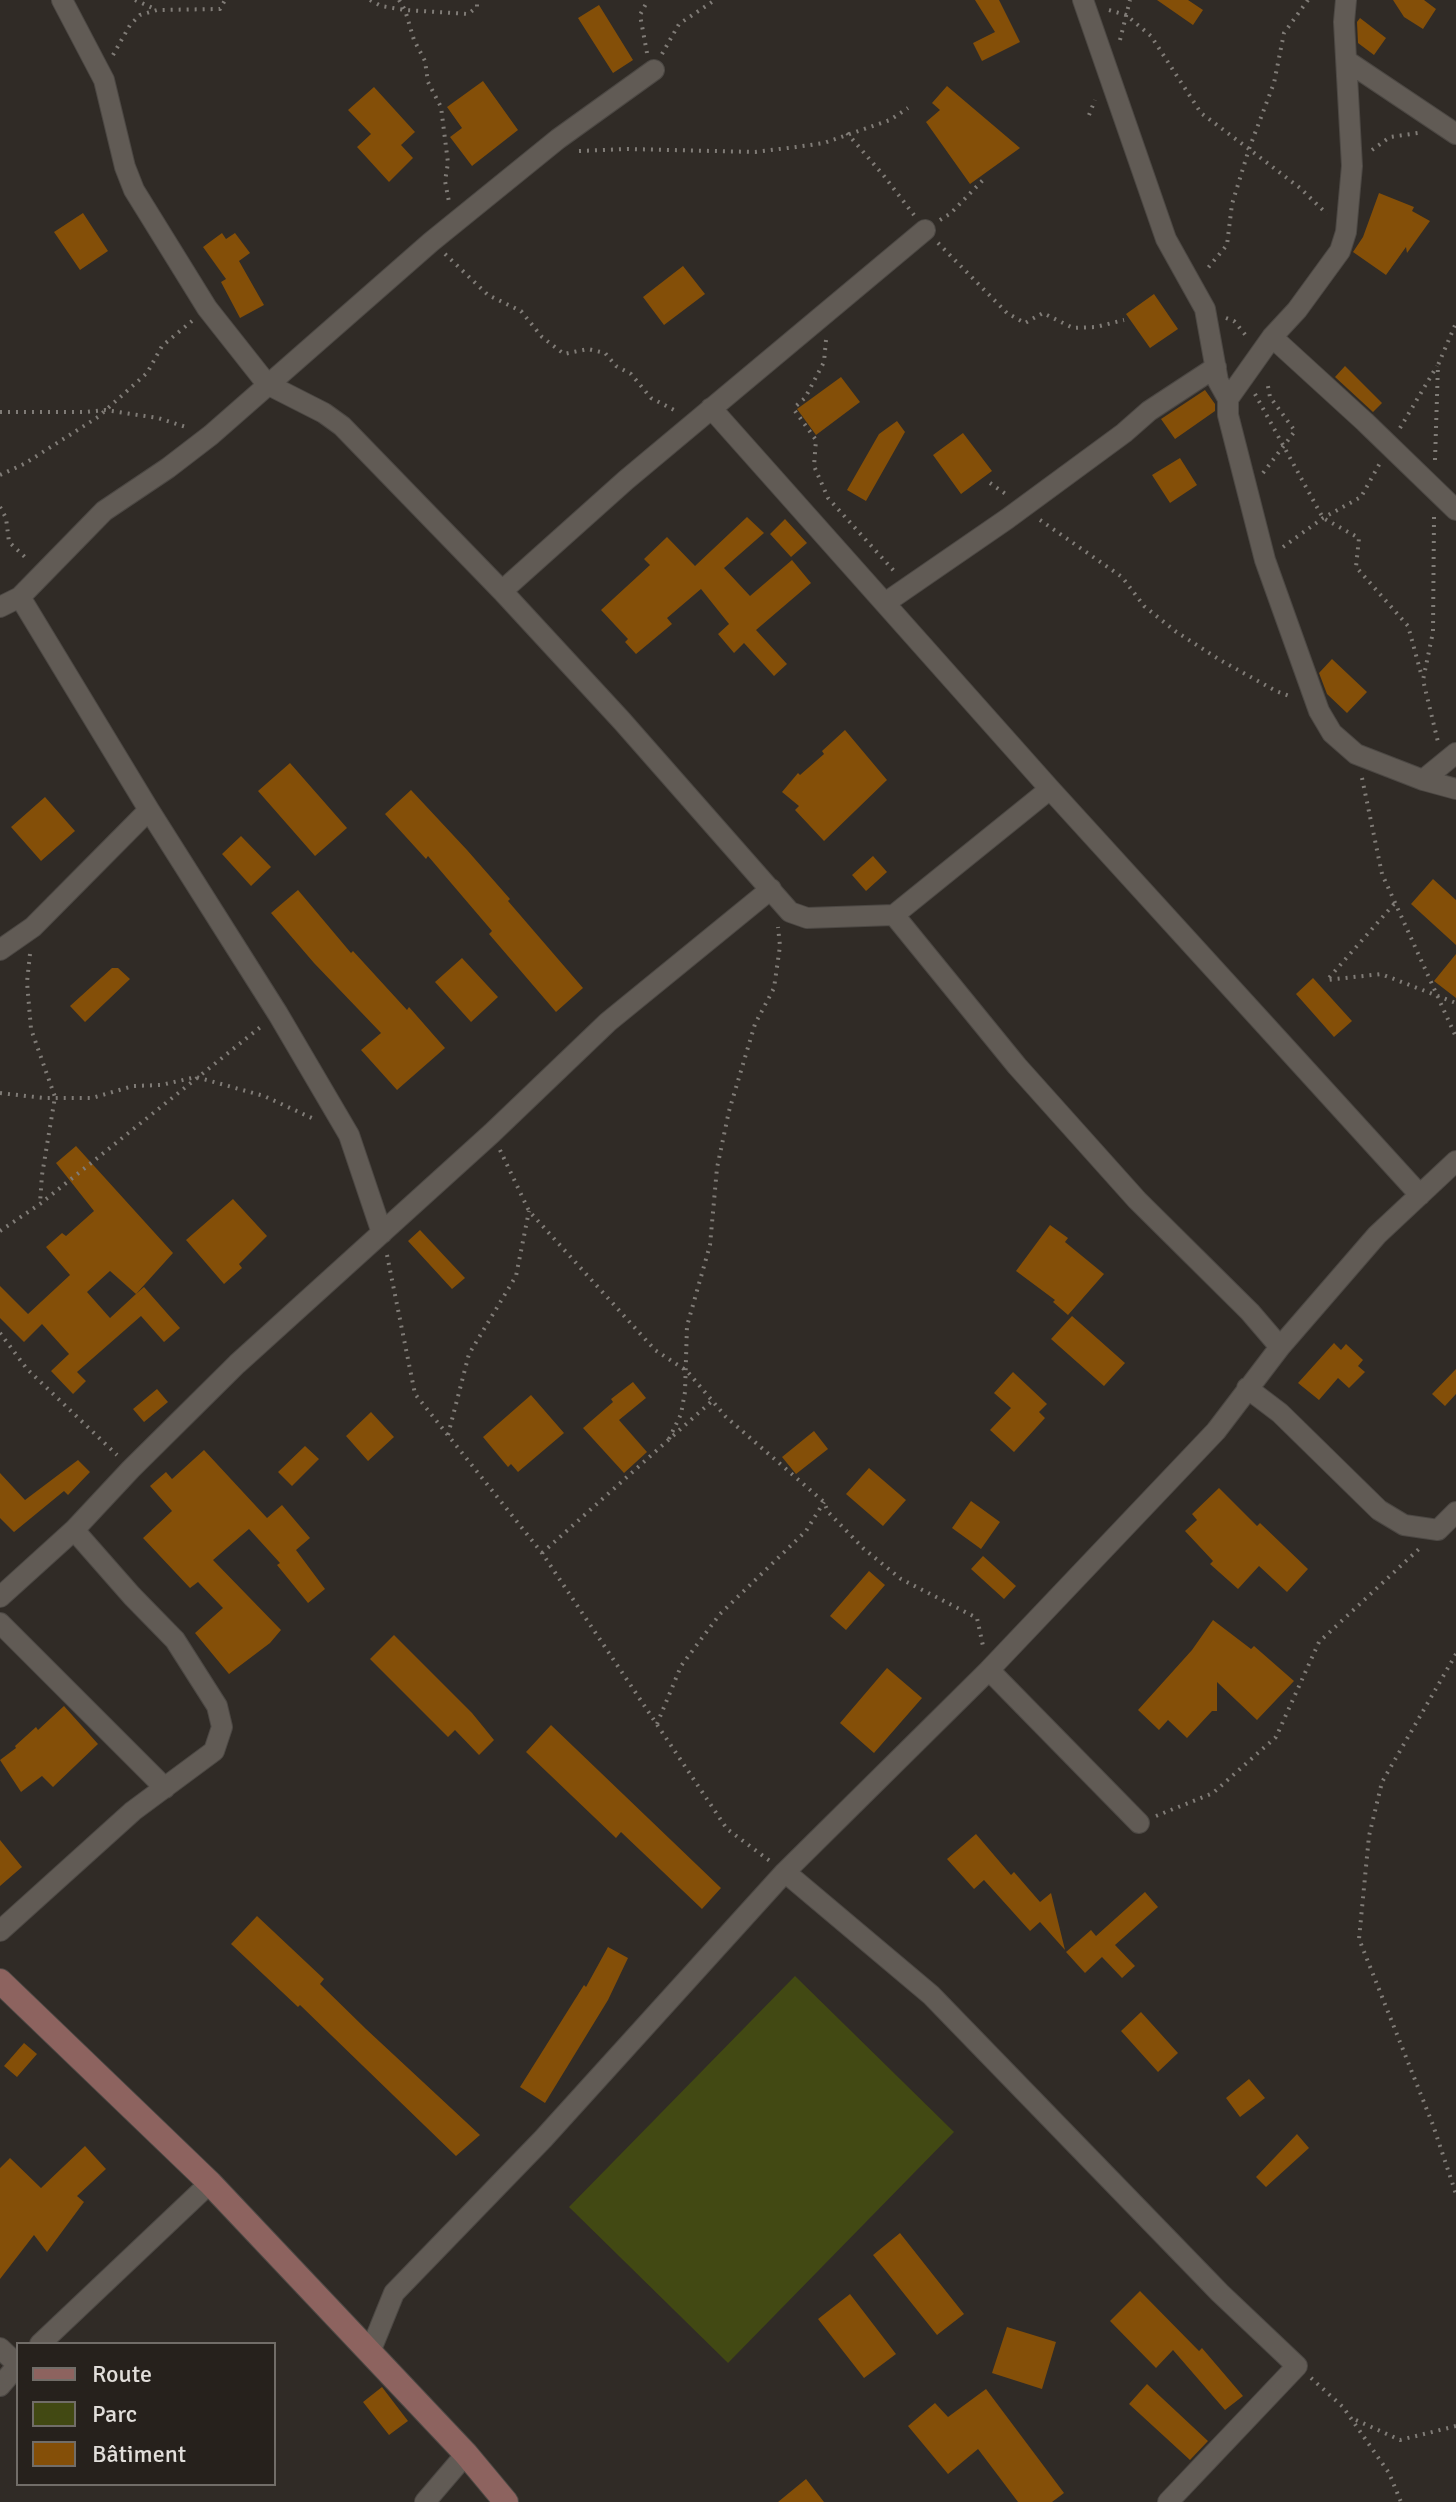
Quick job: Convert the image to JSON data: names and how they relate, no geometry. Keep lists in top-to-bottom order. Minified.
{"legend":["Route","Parc","Bâtiment"]}
